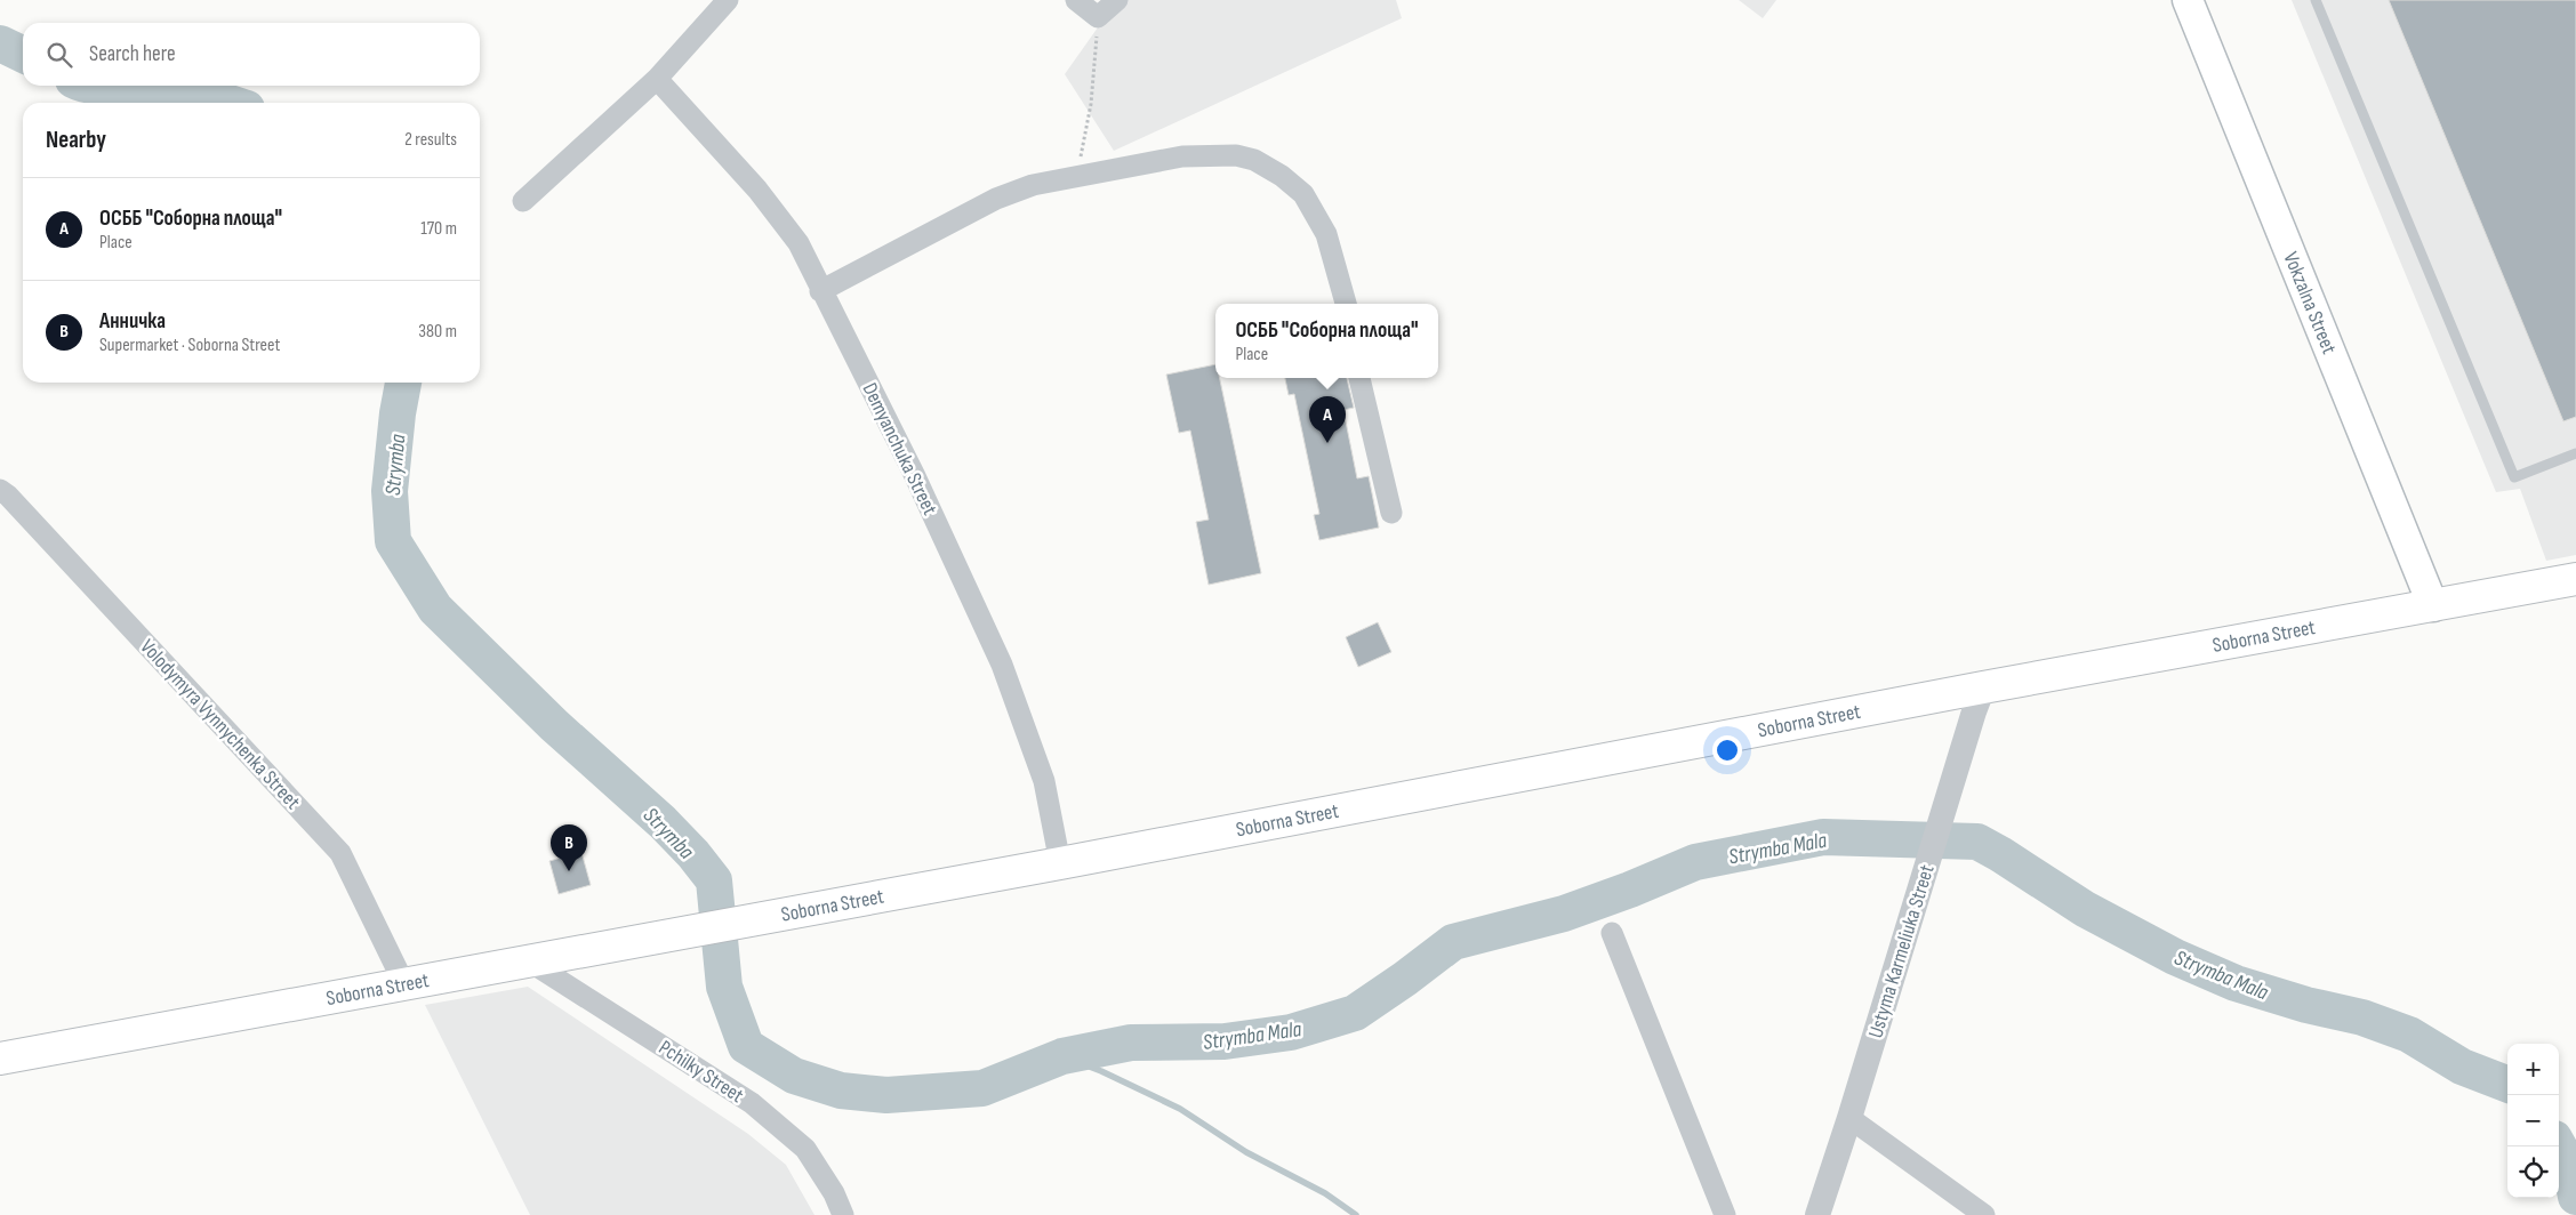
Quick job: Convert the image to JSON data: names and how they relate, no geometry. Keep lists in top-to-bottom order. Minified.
{"streets":{"main road":["Vokzalna Street","Soborna Street"],"street":["Demyanchuka Street","Volodymyra Vynnychenka Street","Ustyma Karmeliuka Street","Pchilky Street"]},"crossings":[["Vokzalna Street","Soborna Street"],["Demyanchuka Street","Soborna Street"],["Soborna Street","Volodymyra Vynnychenka Street"],["Soborna Street","Ustyma Karmeliuka Street"],["Soborna Street","Pchilky Street"]],"water":["Strymba","Strymba Mala"],"page":{"search":"Search here","heading":["Nearby","2 results"],"list":[{"mark":"A","name":"ОСББ \"Соборна площа\"","note":"Place","value":"170 m"},{"mark":"B","name":"Анничка","note":"Supermarket · Soborna Street","value":"380 m"}],"popup":["ОСББ \"Соборна площа\"","Place"],"pins":["A","B"],"map_buttons":["+","−"]}}
